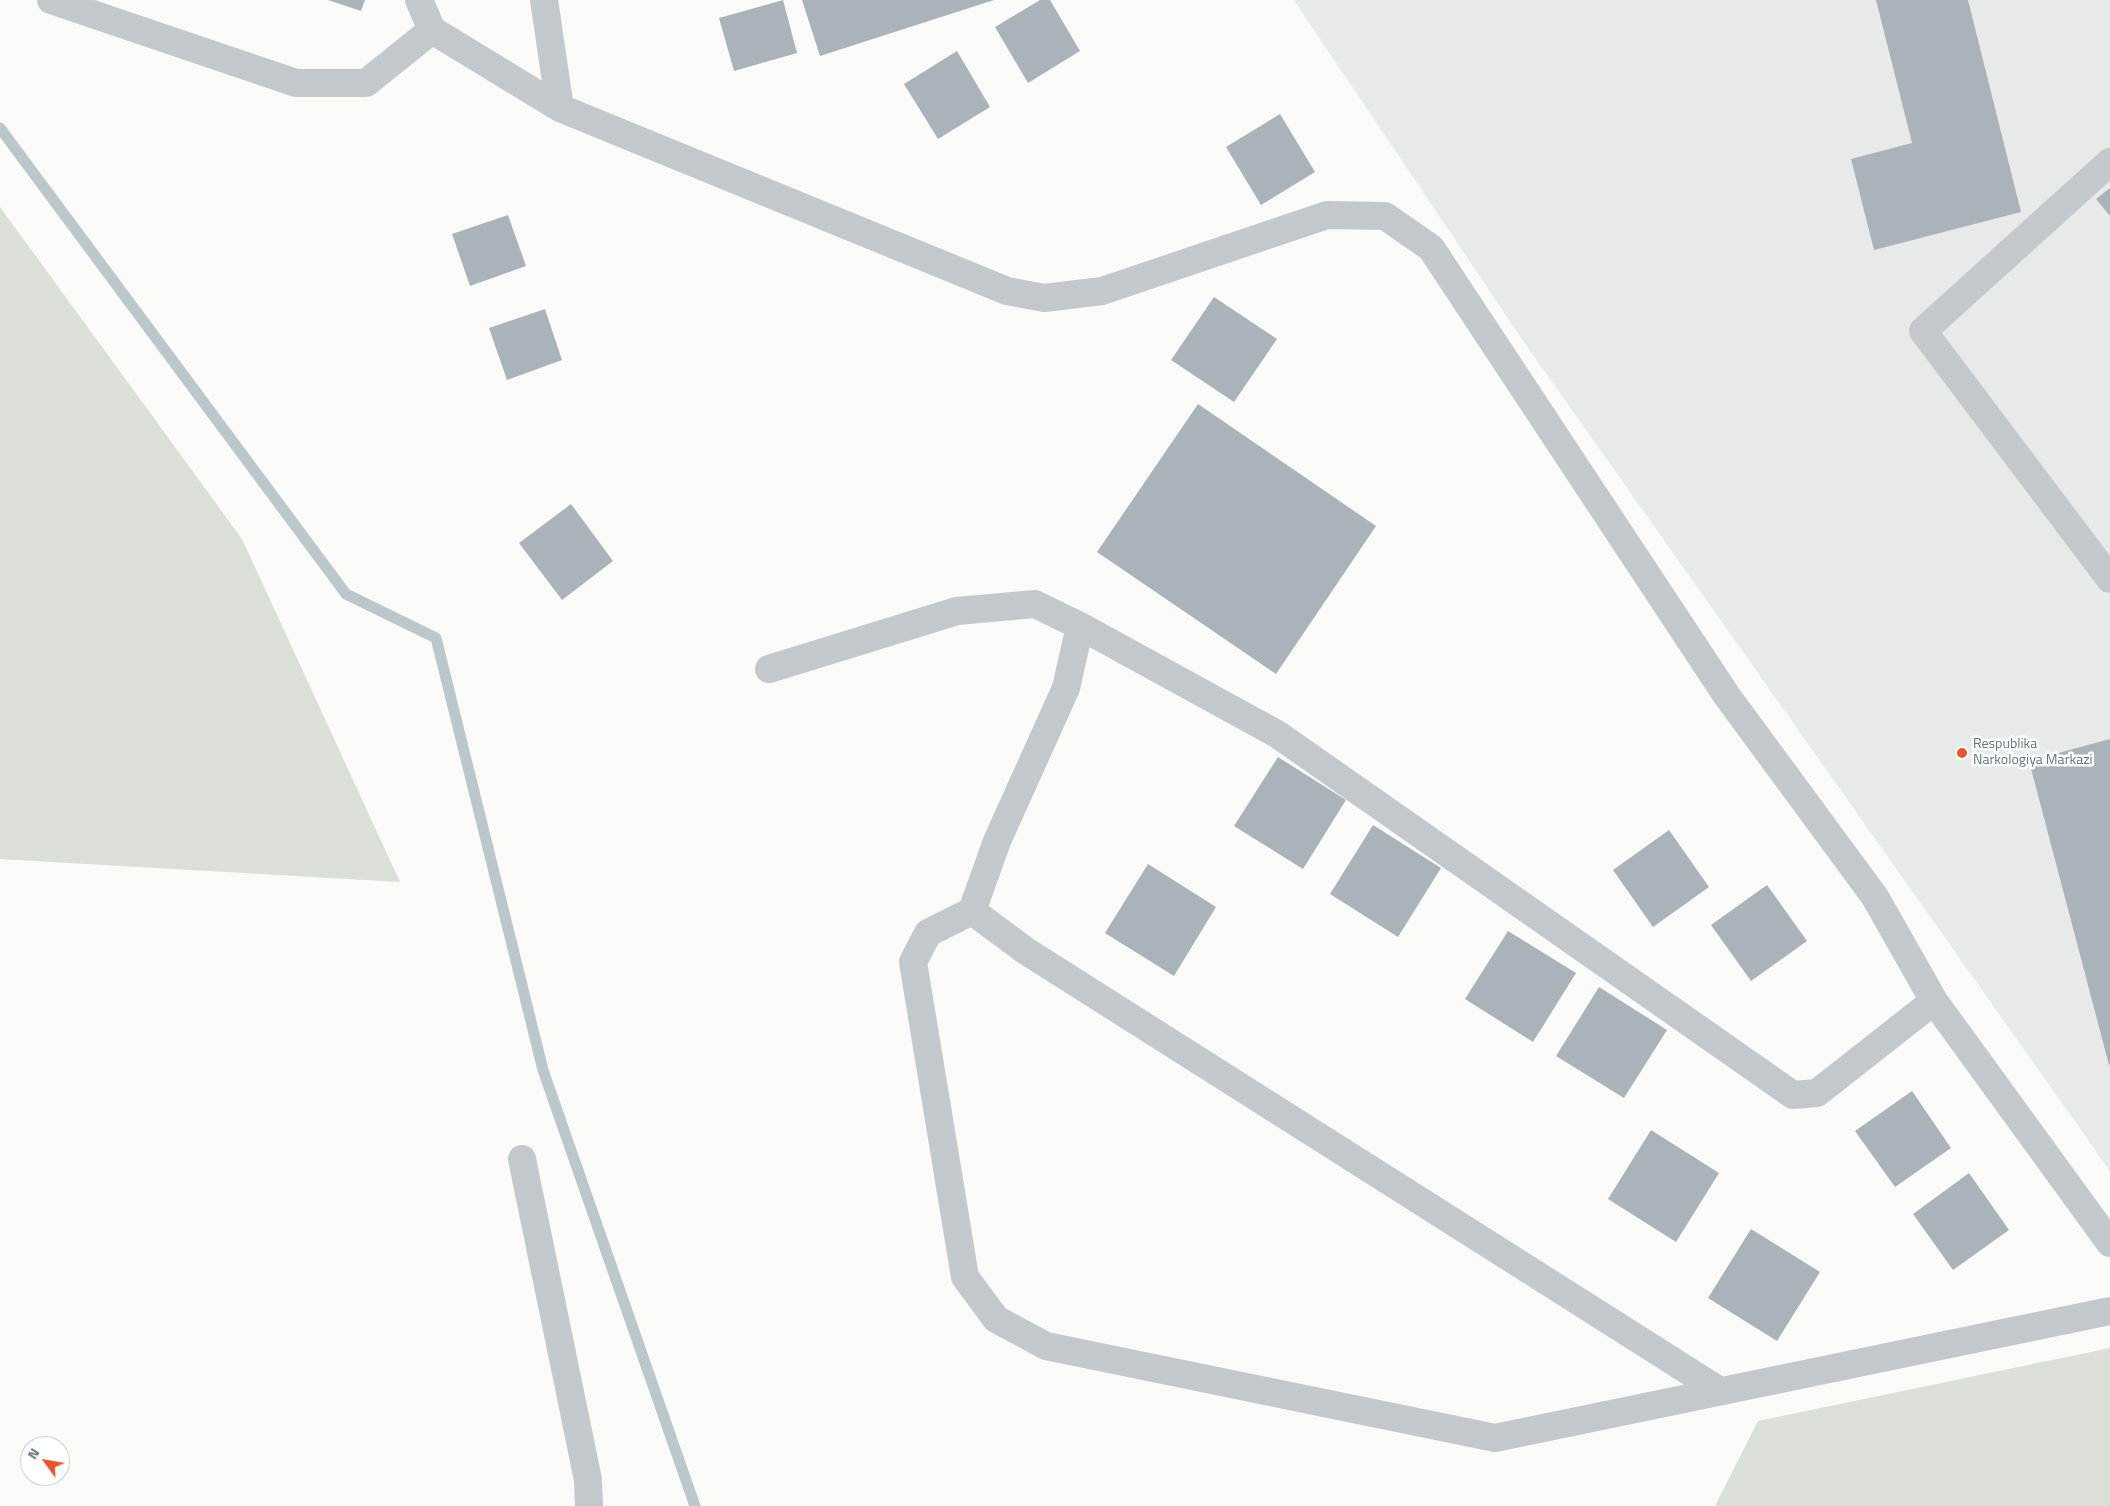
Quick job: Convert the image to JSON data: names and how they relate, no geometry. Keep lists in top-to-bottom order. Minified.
{"places":["Respublika Narkologiya Markazi"],"north":"top left"}
